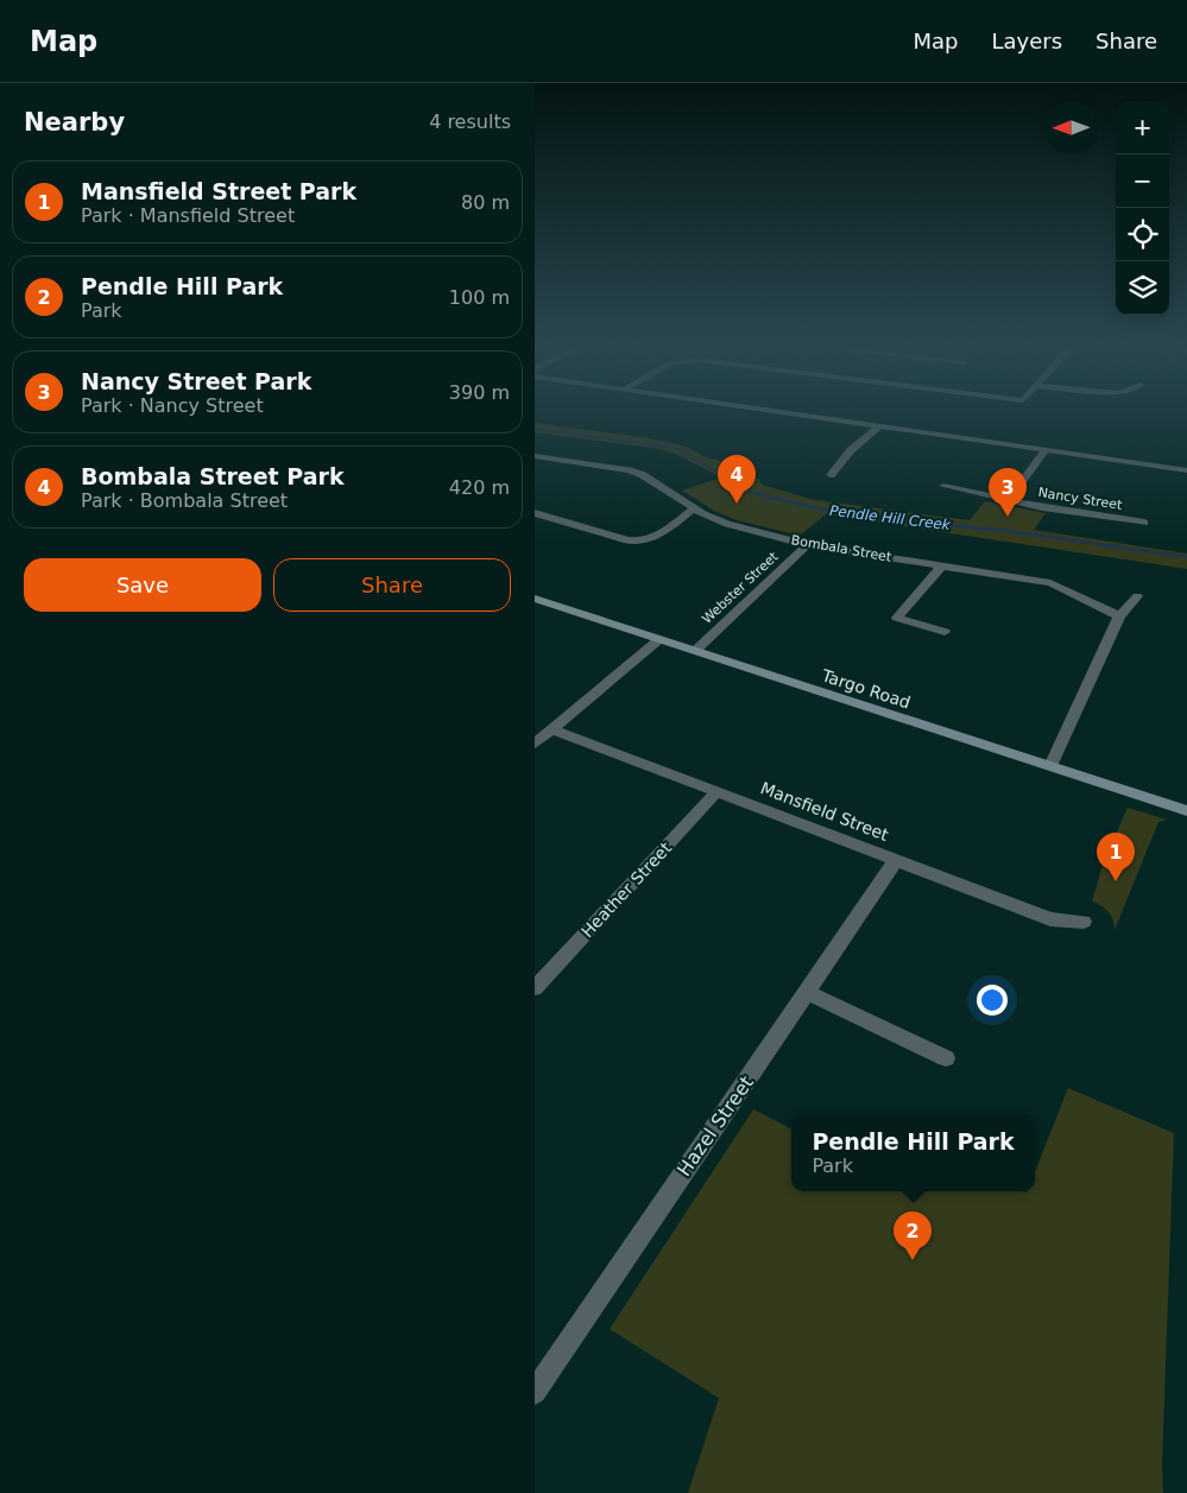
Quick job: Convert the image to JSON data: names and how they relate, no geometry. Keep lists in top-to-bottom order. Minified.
{"streets":{"street":["Nancy Street","Bombala Street","Webster Street","Targo Road","Mansfield Street","Heather Street","Hazel Street"]},"crossings":[["Bombala Street","Webster Street"],["Webster Street","Targo Road"],["Mansfield Street","Heather Street"],["Mansfield Street","Hazel Street"]],"water":["Pendle Hill Creek"],"north":"left","page":{"header":"Map","nav":["Map","Layers","Share"],"heading":["Nearby","4 results"],"map_buttons":["+","−"],"list":[{"mark":"1","name":"Mansfield Street Park","note":"Park · Mansfield Street","value":"80 m"},{"mark":"2","name":"Pendle Hill Park","note":"Park","value":"100 m"},{"mark":"3","name":"Nancy Street Park","note":"Park · Nancy Street","value":"390 m"},{"mark":"4","name":"Bombala Street Park","note":"Park · Bombala Street","value":"420 m"}],"pins":["4","3","1","2"],"buttons":["Save","Share"],"popup":["Pendle Hill Park","Park"]}}
